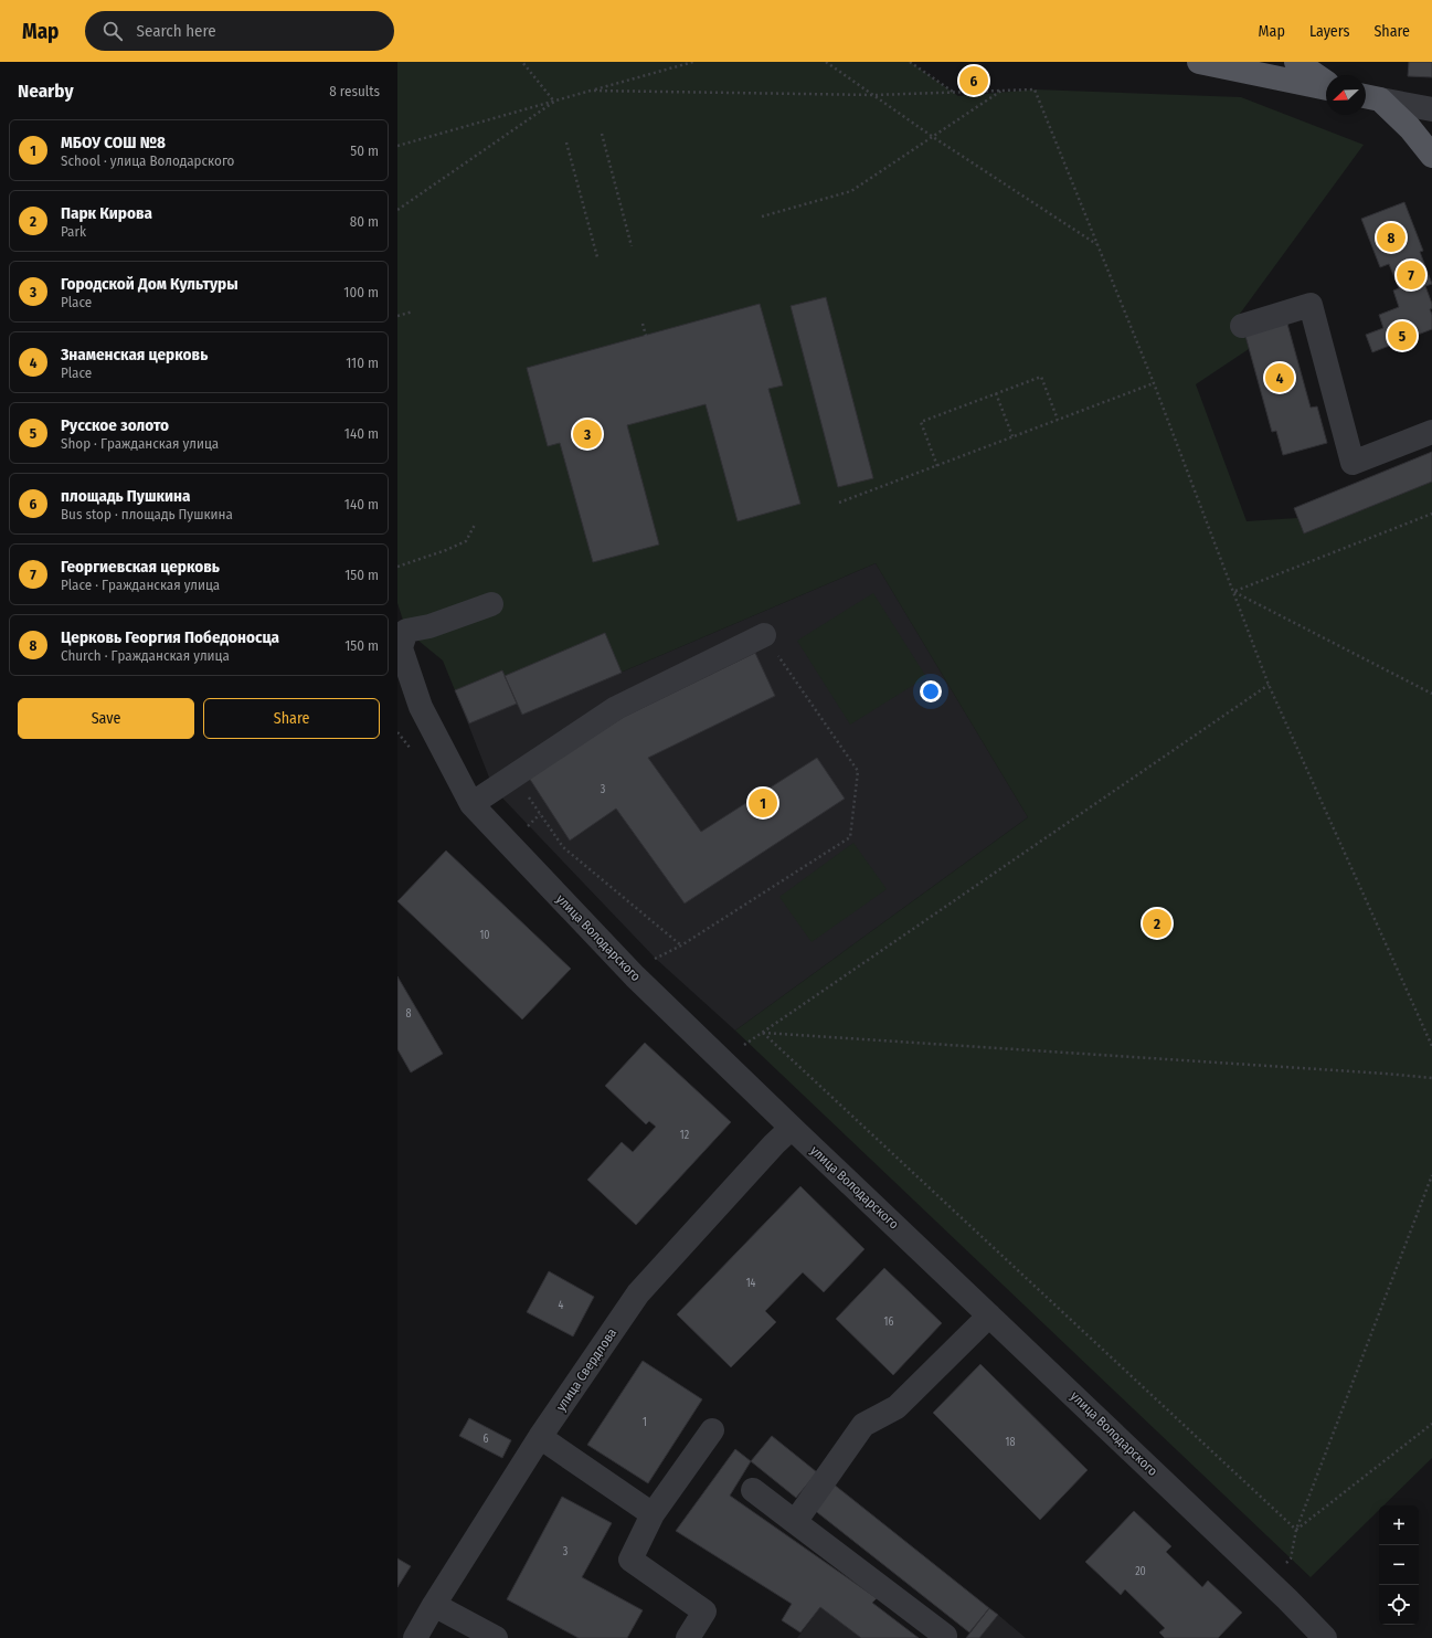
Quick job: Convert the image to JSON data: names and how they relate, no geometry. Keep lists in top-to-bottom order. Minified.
{"streets":{"street":["улица Володарского","улица Свердлова"]},"crossings":[["улица Володарского","улица Свердлова"]],"house_numbers":["3","10","8","12","14","4","16","1","6","18","3","20"],"north":"bottom left","page":{"header":"Map","search":"Search here","nav":["Map","Layers","Share"],"heading":["Nearby","8 results"],"pins":["6","8","7","5","4","3","1","2"],"list":[{"mark":"1","name":"МБОУ СОШ №8","note":"School · улица Володарского","value":"50 m"},{"mark":"2","name":"Парк Кирова","note":"Park","value":"80 m"},{"mark":"3","name":"Городской Дом Культуры","note":"Place","value":"100 m"},{"mark":"4","name":"Знаменская церковь","note":"Place","value":"110 m"},{"mark":"5","name":"Русское золото","note":"Shop · Гражданская улица","value":"140 m"},{"mark":"6","name":"площадь Пушкина","note":"Bus stop · площадь Пушкина","value":"140 m"},{"mark":"7","name":"Георгиевская церковь","note":"Place · Гражданская улица","value":"150 m"},{"mark":"8","name":"Церковь Георгия Победоносца","note":"Church · Гражданская улица","value":"150 m"}],"buttons":["Save","Share"],"map_buttons":["+","−"]}}
